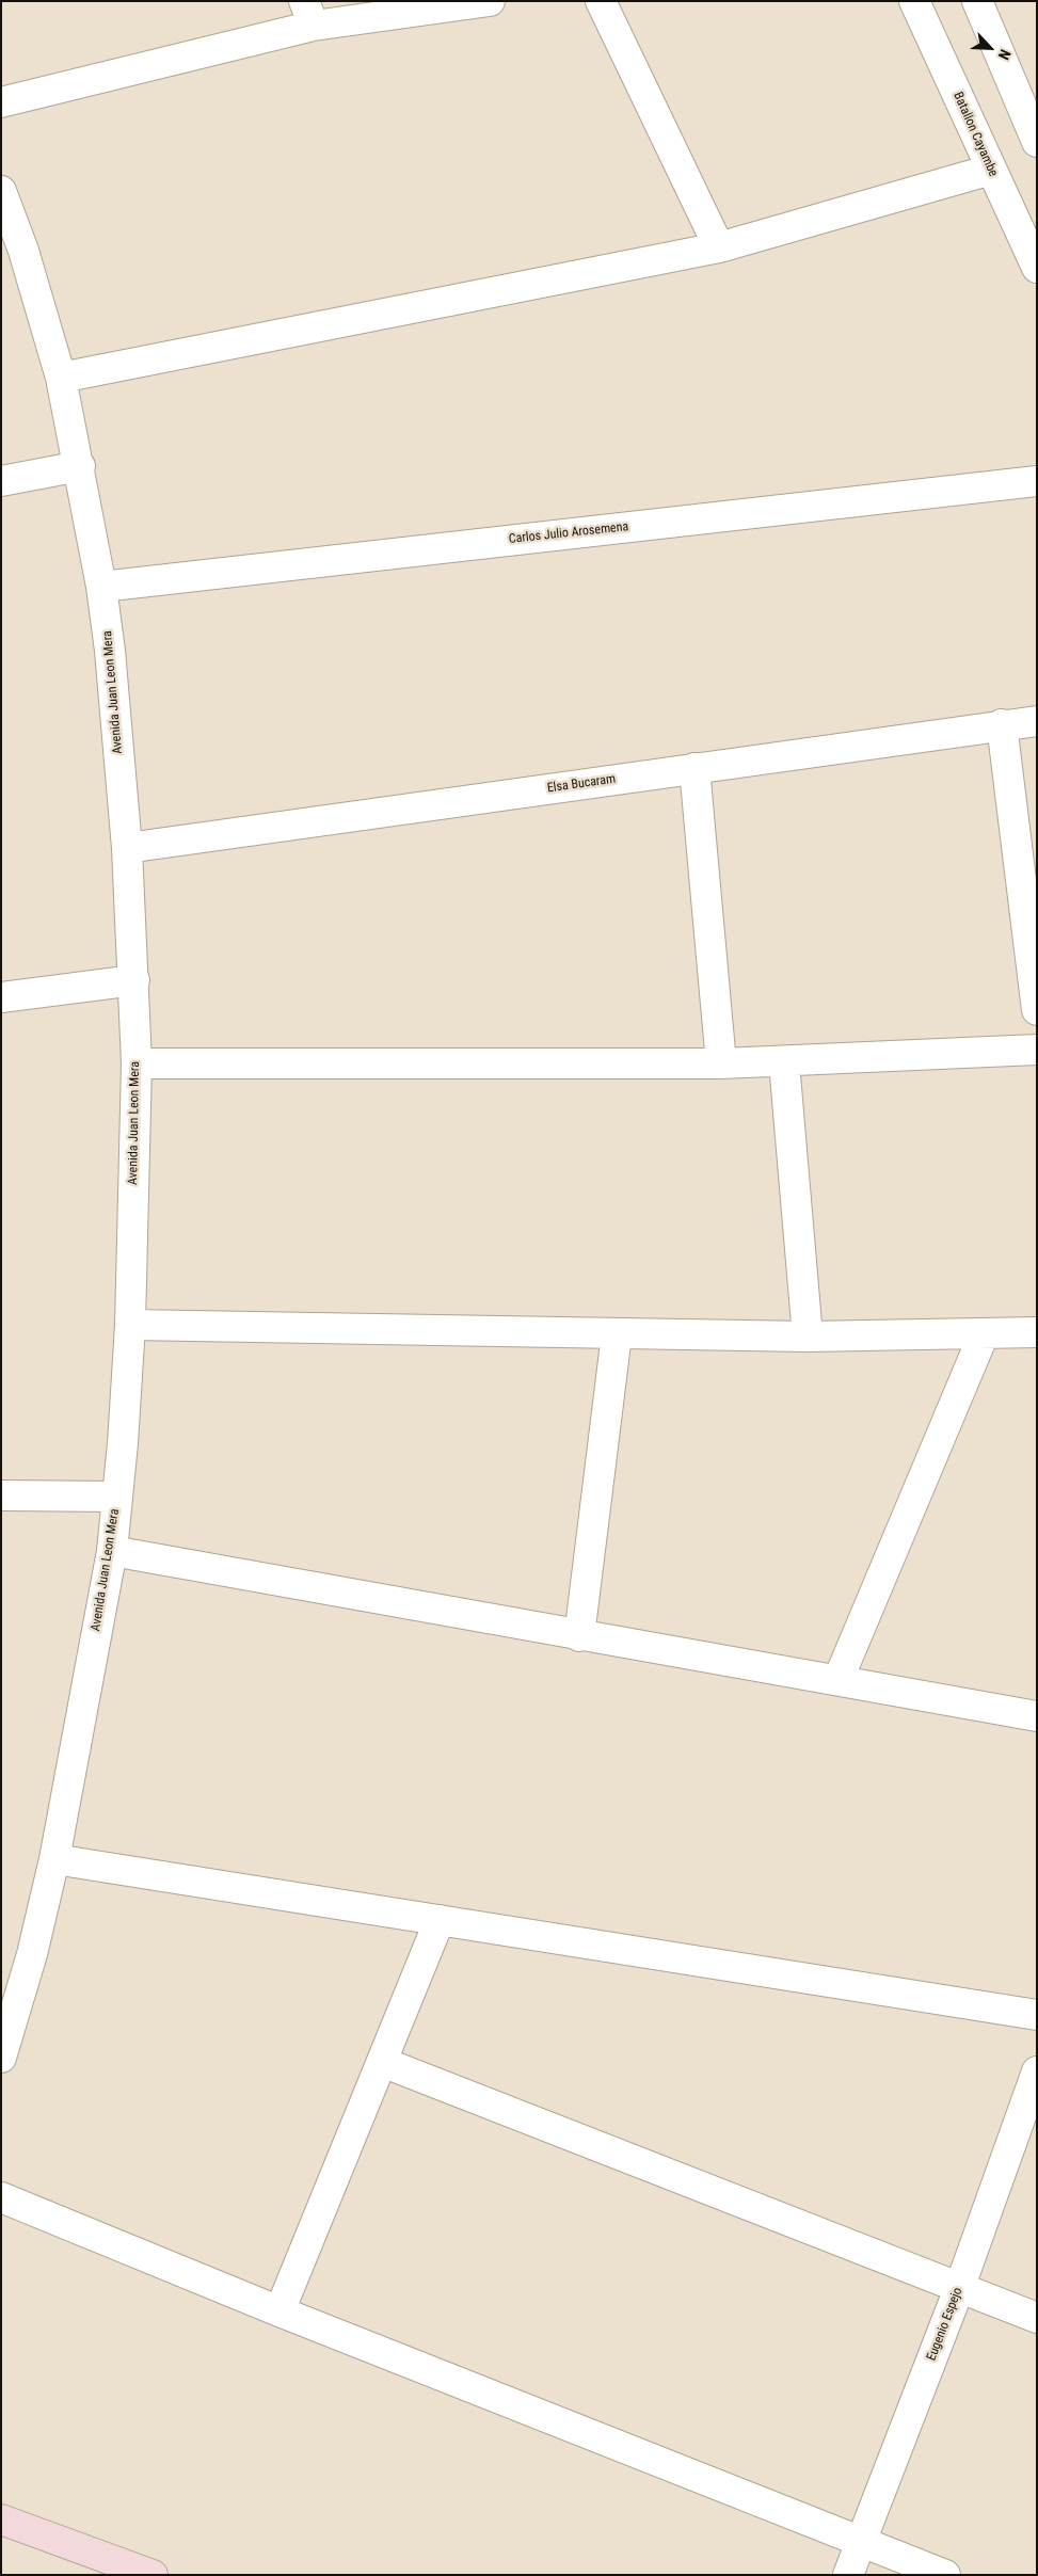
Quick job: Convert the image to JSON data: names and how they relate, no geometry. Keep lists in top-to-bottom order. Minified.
{"streets":{"street":["Batallon Cayambe","Carlos Julio Arosemena","Avenida Juan Leon Mera","Elsa Bucaram","Eugenio Espejo"]},"crossings":[["Carlos Julio Arosemena","Avenida Juan Leon Mera"],["Avenida Juan Leon Mera","Elsa Bucaram"]],"north":"bottom right"}
